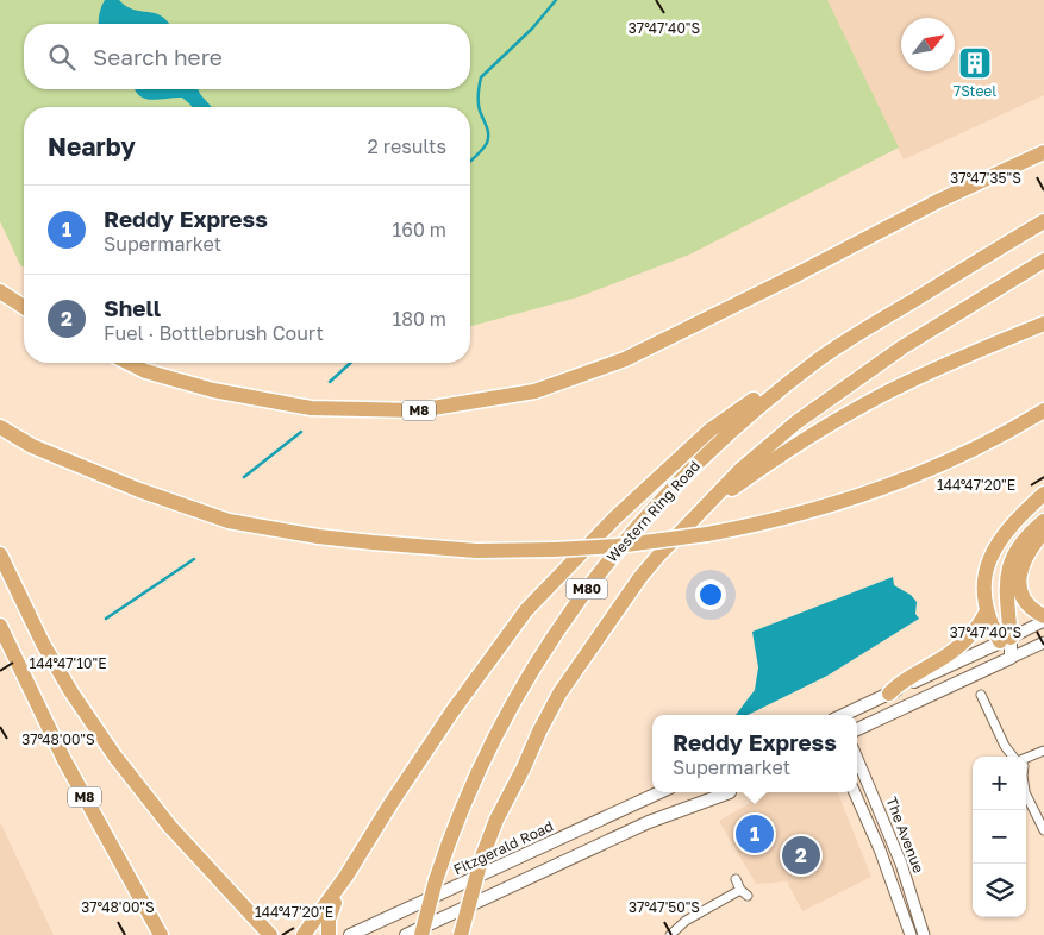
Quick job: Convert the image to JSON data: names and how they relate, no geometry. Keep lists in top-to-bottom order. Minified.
{"streets":{"highway":["M8","Western Ring Road","M80"],"main road":["Fitzgerald Road"],"street":["The Avenue"]},"places":{"building":["7Steel"]},"north":"top right","page":{"search":"Search here","heading":["Nearby","2 results"],"list":[{"mark":"1","name":"Reddy Express","note":"Supermarket","value":"160 m"},{"mark":"2","name":"Shell","note":"Fuel · Bottlebrush Court","value":"180 m"}],"popup":["Reddy Express","Supermarket"],"map_buttons":["+","−"],"pins":["1","2"]},"coordinates":["37°47'40\"S","37°47'35\"S","144°47'20\"E","144°47'10\"E","37°48'00\"S","37°47'50\"S"]}
